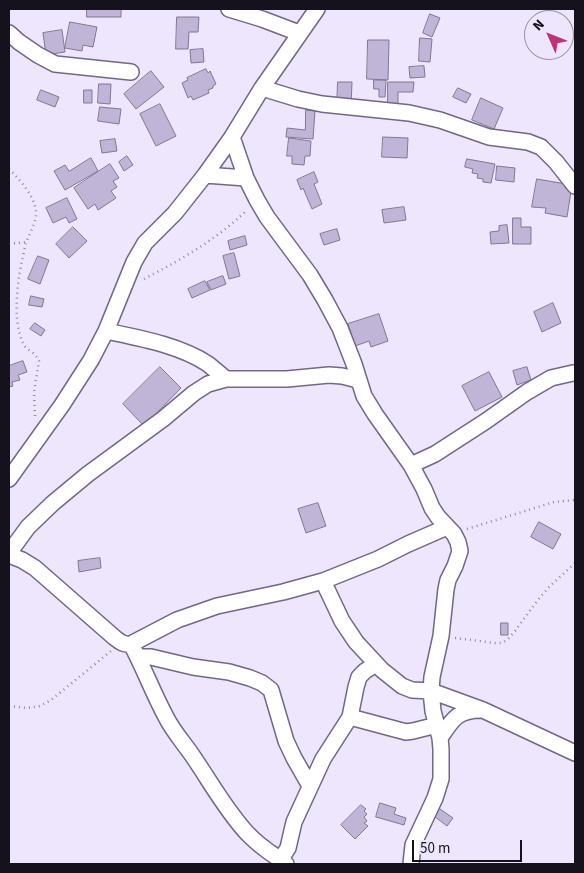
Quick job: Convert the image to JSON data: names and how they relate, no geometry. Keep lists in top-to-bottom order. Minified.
{"scale_bar":"50 m","north":"top left"}
